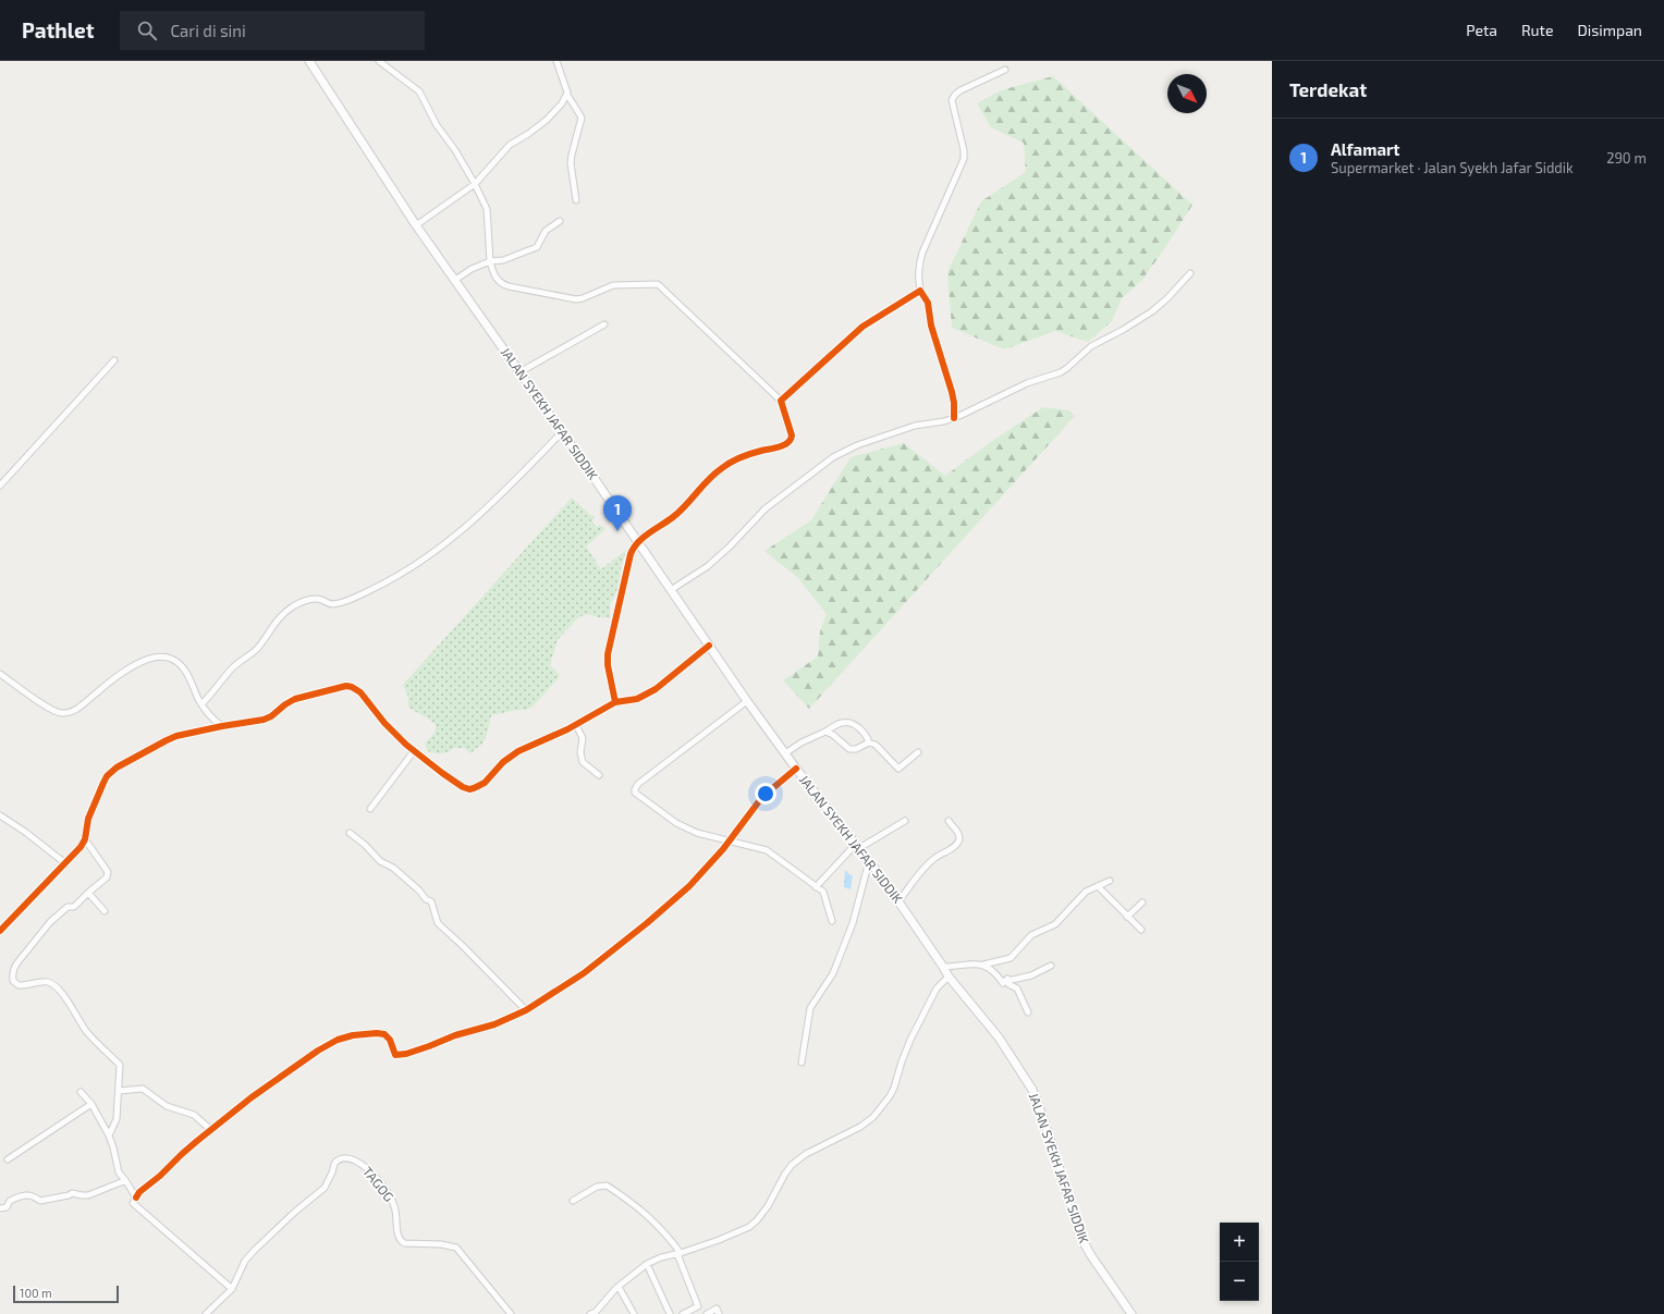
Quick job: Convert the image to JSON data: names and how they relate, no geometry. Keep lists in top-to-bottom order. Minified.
{"streets":{"main road":["JALAN SYEKH JAFAR SIDDIK"],"street":["TAGOG"]},"scale_bar":"100 m","north":"bottom right","page":{"header":"Pathlet","search":"Cari di sini","nav":["Peta","Rute","Disimpan"],"heading":"Terdekat","list":[{"mark":"1","name":"Alfamart","note":"Supermarket · Jalan Syekh Jafar Siddik","value":"290 m"}],"pins":"1","map_buttons":["+","−"],"scale":"100 m"}}
